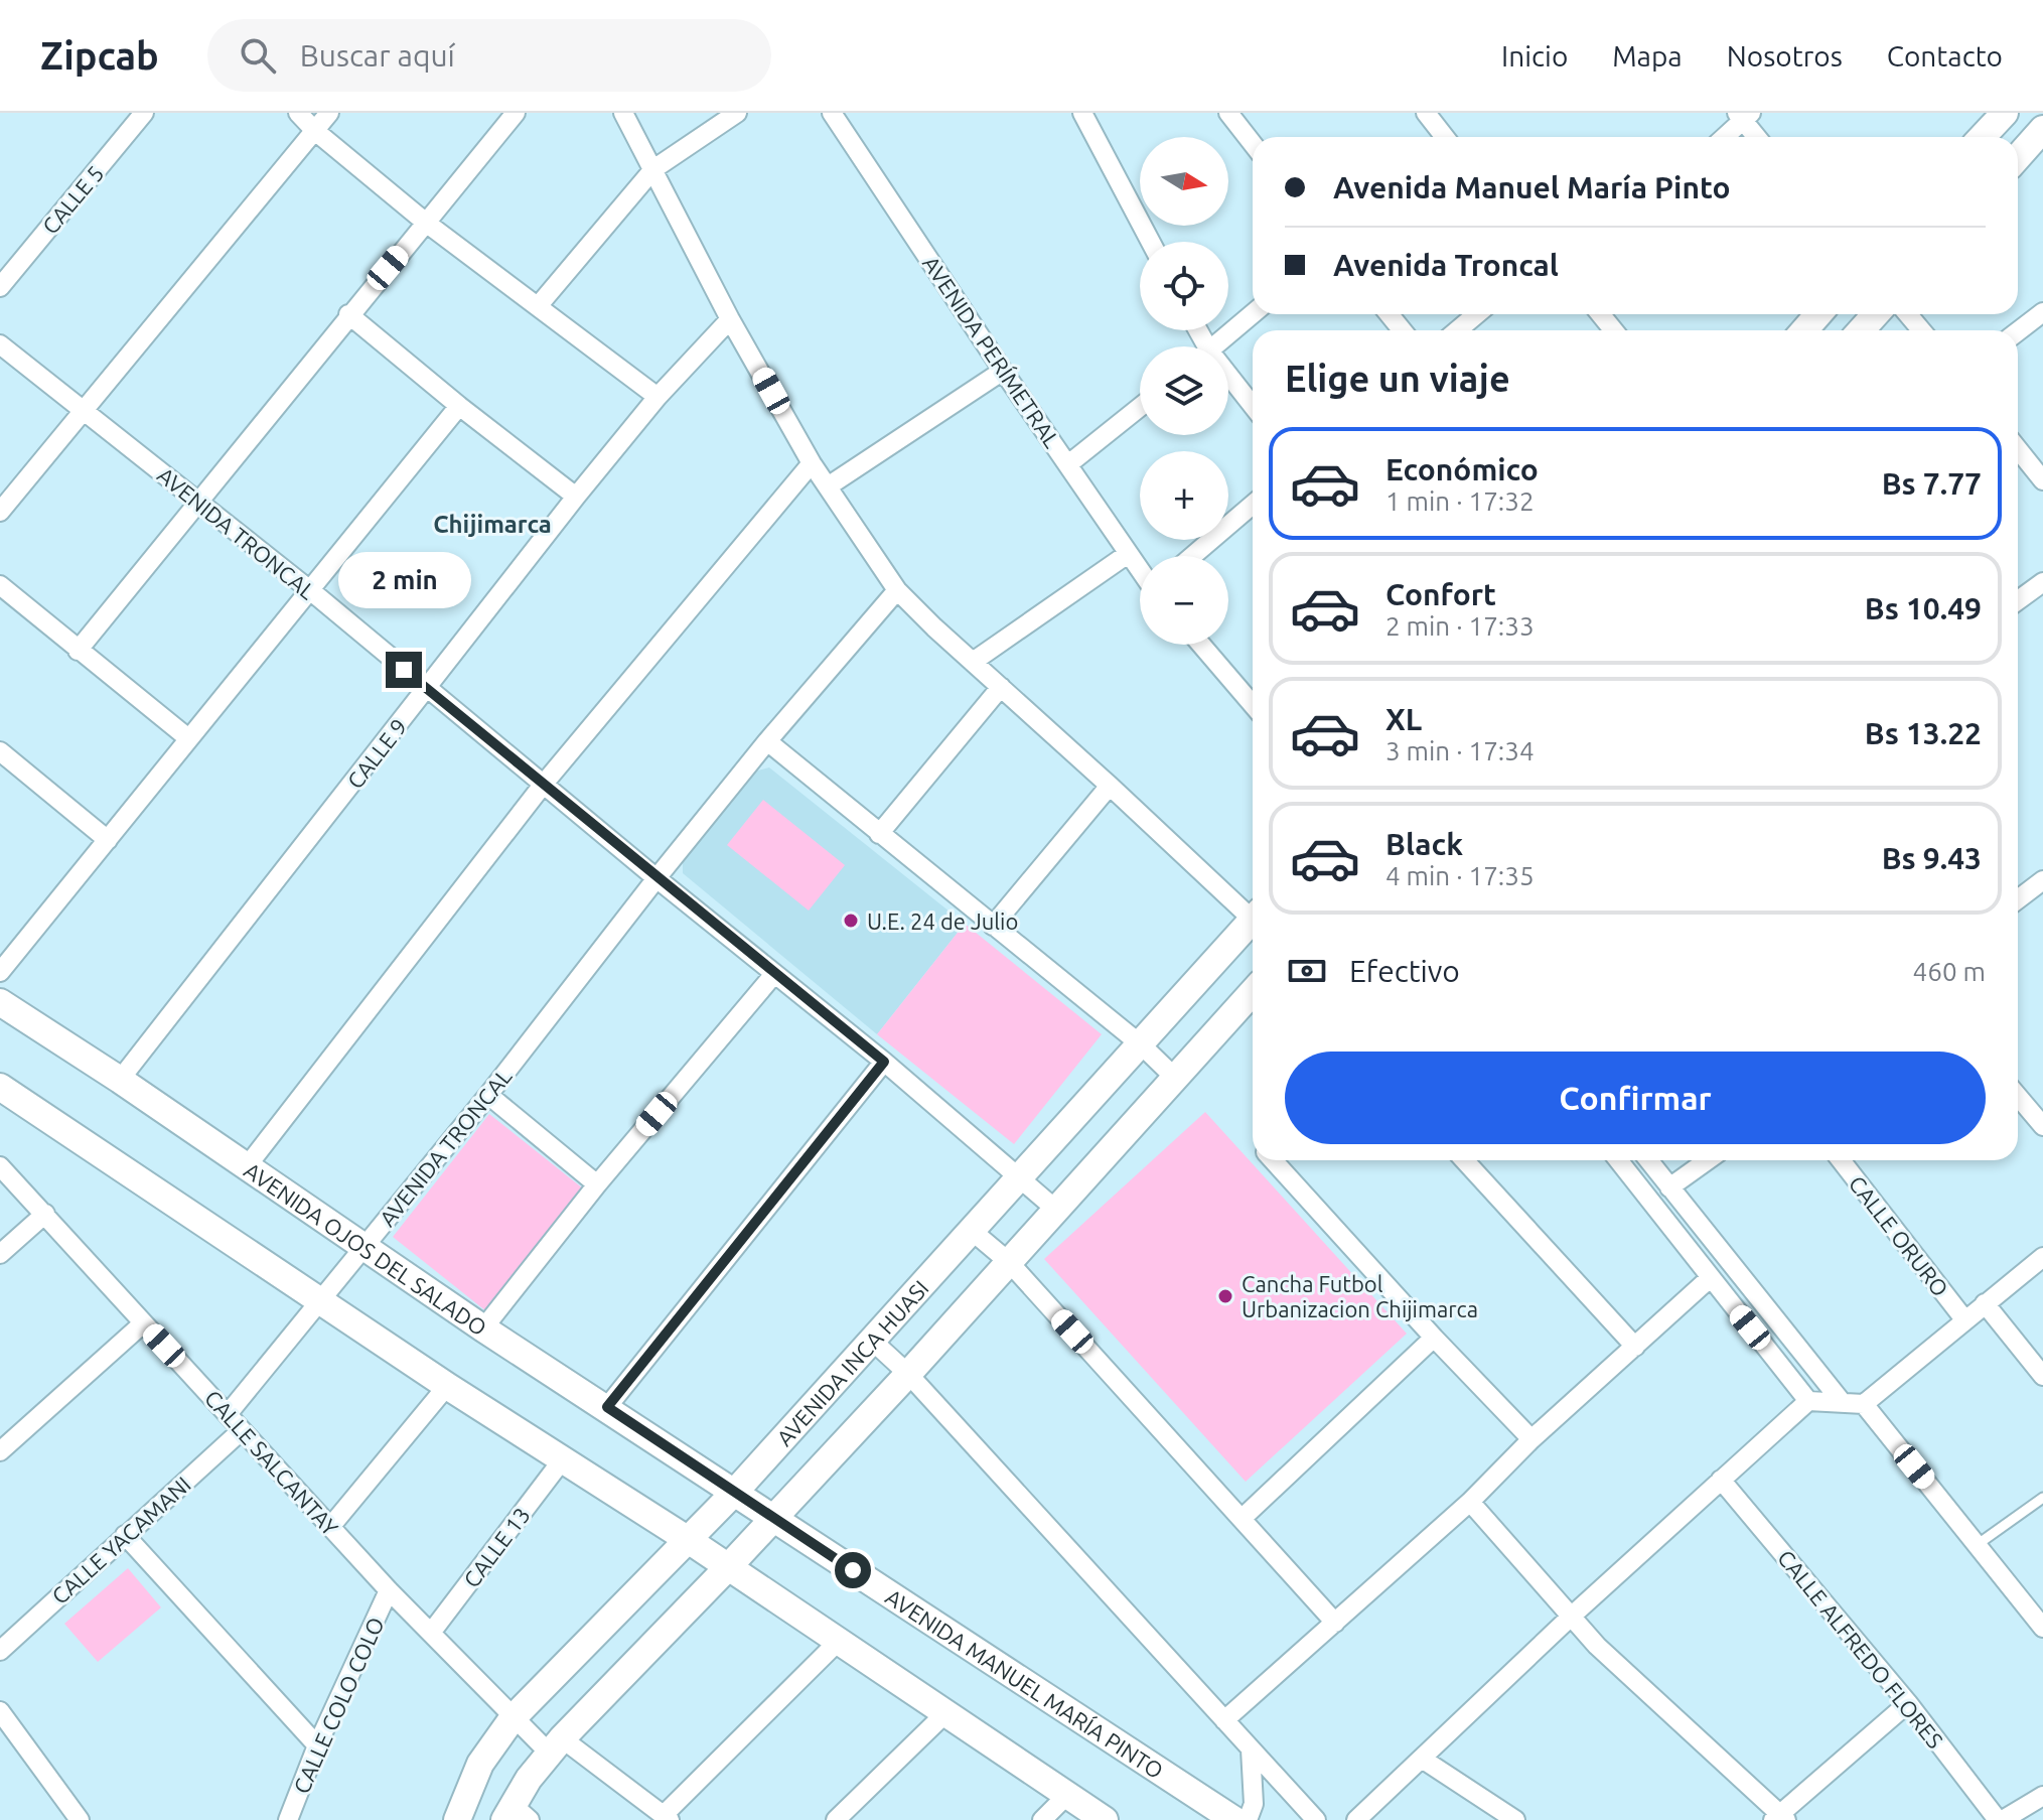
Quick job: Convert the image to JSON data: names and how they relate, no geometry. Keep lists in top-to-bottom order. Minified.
{"streets":{"street":["CALLE 5","AVENIDA PERÍMETRAL","AVENIDA TRONCAL","CALLE 9","CALLE ORURO","AVENIDA OJOS DEL SALADO","AVENIDA INCA HUASI","CALLE SALCANTAY","CALLE YACAMANI","CALLE 13","CALLE ALFREDO FLORES","AVENIDA MANUEL MARÍA PINTO","CALLE COLO COLO"]},"crossings":[["AVENIDA TRONCAL","CALLE 9"],["AVENIDA TRONCAL","AVENIDA OJOS DEL SALADO"],["AVENIDA TRONCAL","AVENIDA INCA HUASI"],["AVENIDA TRONCAL","CALLE SALCANTAY"],["CALLE 9","AVENIDA OJOS DEL SALADO"],["AVENIDA OJOS DEL SALADO","AVENIDA INCA HUASI"],["AVENIDA OJOS DEL SALADO","AVENIDA MANUEL MARÍA PINTO"],["AVENIDA INCA HUASI","CALLE SALCANTAY"],["AVENIDA INCA HUASI","AVENIDA MANUEL MARÍA PINTO"],["CALLE SALCANTAY","CALLE YACAMANI"],["CALLE SALCANTAY","CALLE 13"],["CALLE SALCANTAY","CALLE COLO COLO"]],"districts":["Chijimarca"],"places":["U.E. 24 de Julio","Cancha Futbol Urbanizacion Chijimarca"],"north":"right","page":{"header":"Zipcab","search":"Buscar aquí","nav":["Inicio","Mapa","Nosotros","Contacto"],"map_buttons":["+","−"],"banner":["Avenida Manuel María Pinto","Avenida Troncal"],"heading":"Elige un viaje","list":[{"name":"Económico","note":"1 min · 17:32","value":"Bs 7.77"},{"name":"Confort","note":"2 min · 17:33","value":"Bs 10.49"},{"name":"XL","note":"3 min · 17:34","value":"Bs 13.22"},{"name":"Black","note":"4 min · 17:35","value":"Bs 9.43"}],"bubble":"2 min","pay":["Efectivo","460 m"],"buttons":"Confirmar"}}
